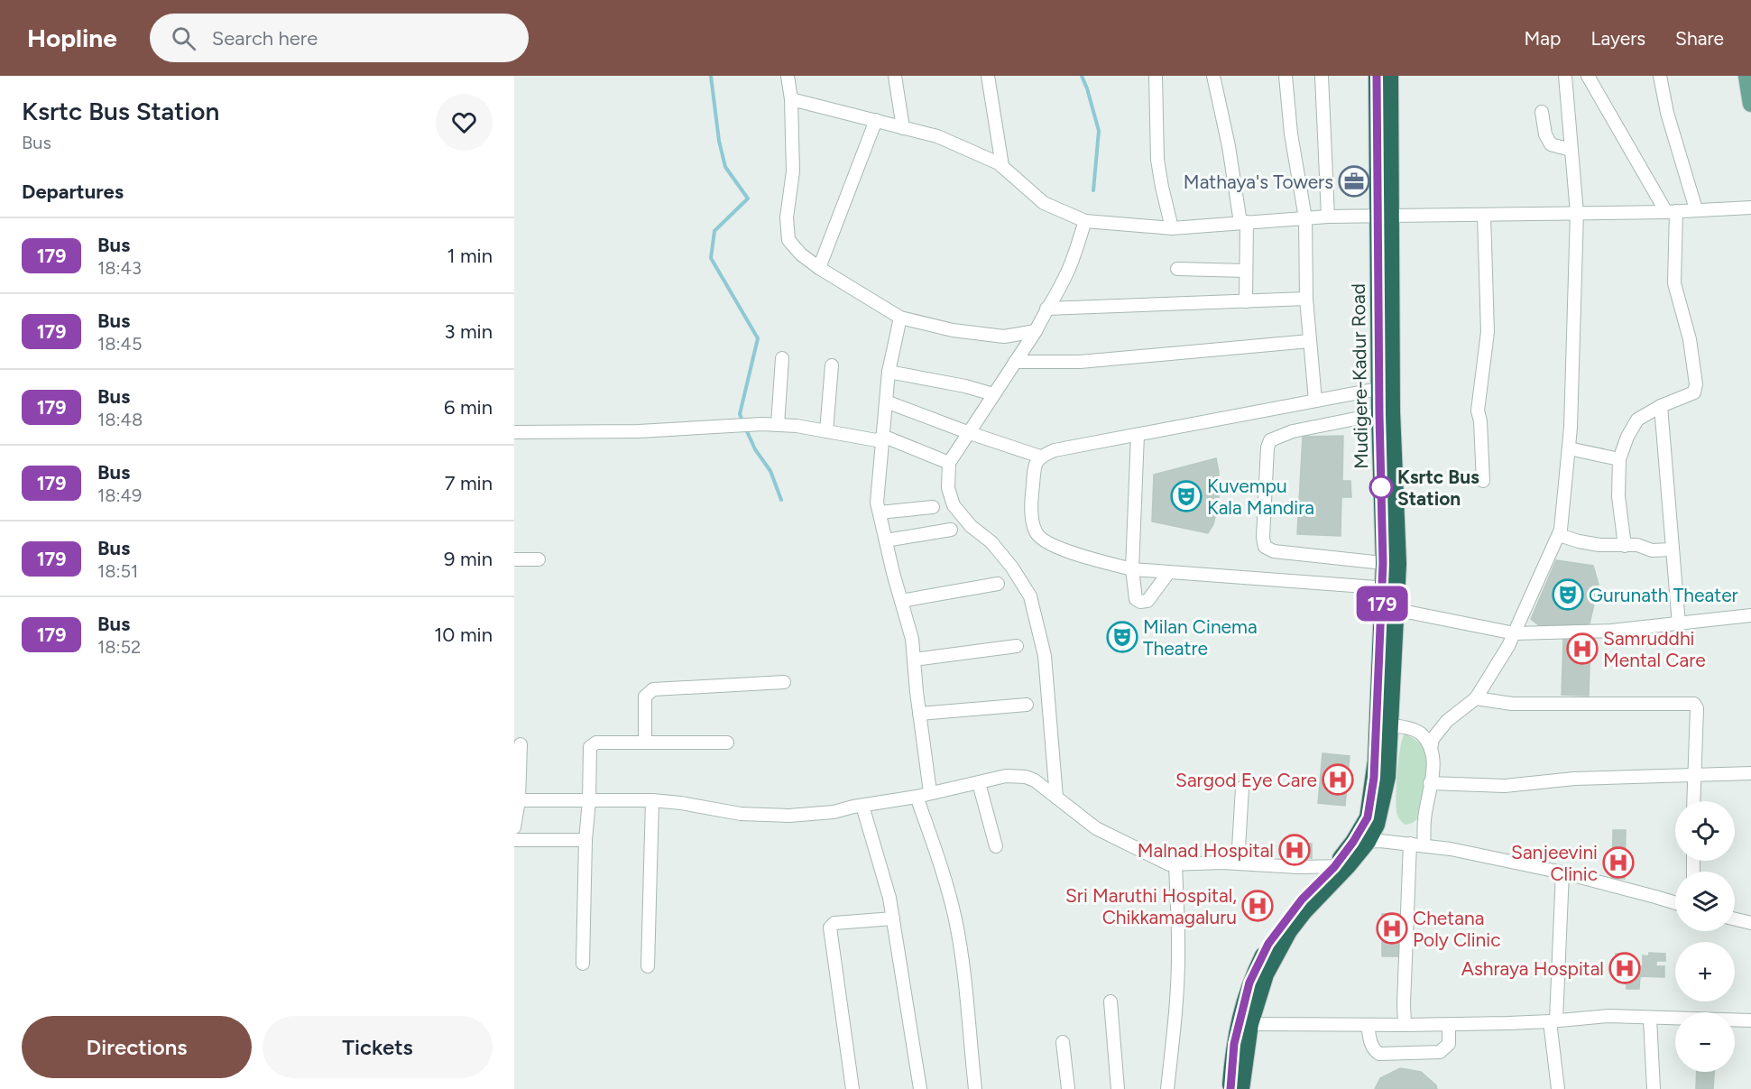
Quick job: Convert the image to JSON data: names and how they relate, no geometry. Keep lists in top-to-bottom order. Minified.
{"streets":{"highway":["Mudigere-Kadur Road"]},"places":{"office":["Mathaya's Towers"],"other":["Ksrtc Bus Station"],"theatre":["Kuvempu Kala Mandira","Gurunath Theater","Milan Cinema Theatre"],"hospital":["Samruddhi Mental Care","Sargod Eye Care","Malnad Hospital","Sanjeevini Clinic","Sri Maruthi Hospital, Chikkamagaluru","Chetana Poly Clinic","Ashraya Hospital"]},"lines":["bus line 179"],"page":{"header":"Hopline","search":"Search here","nav":["Map","Layers","Share"],"heading":[["Ksrtc Bus Station","Bus"],"Departures"],"on_map":"179","list":[{"mark":"179","name":"Bus","note":"18:43","value":"1 min"},{"mark":"179","name":"Bus","note":"18:45","value":"3 min"},{"mark":"179","name":"Bus","note":"18:48","value":"6 min"},{"mark":"179","name":"Bus","note":"18:49","value":"7 min"},{"mark":"179","name":"Bus","note":"18:51","value":"9 min"},{"mark":"179","name":"Bus","note":"18:52","value":"10 min"}],"map_buttons":["+","−"],"buttons":["Directions","Tickets"]}}
